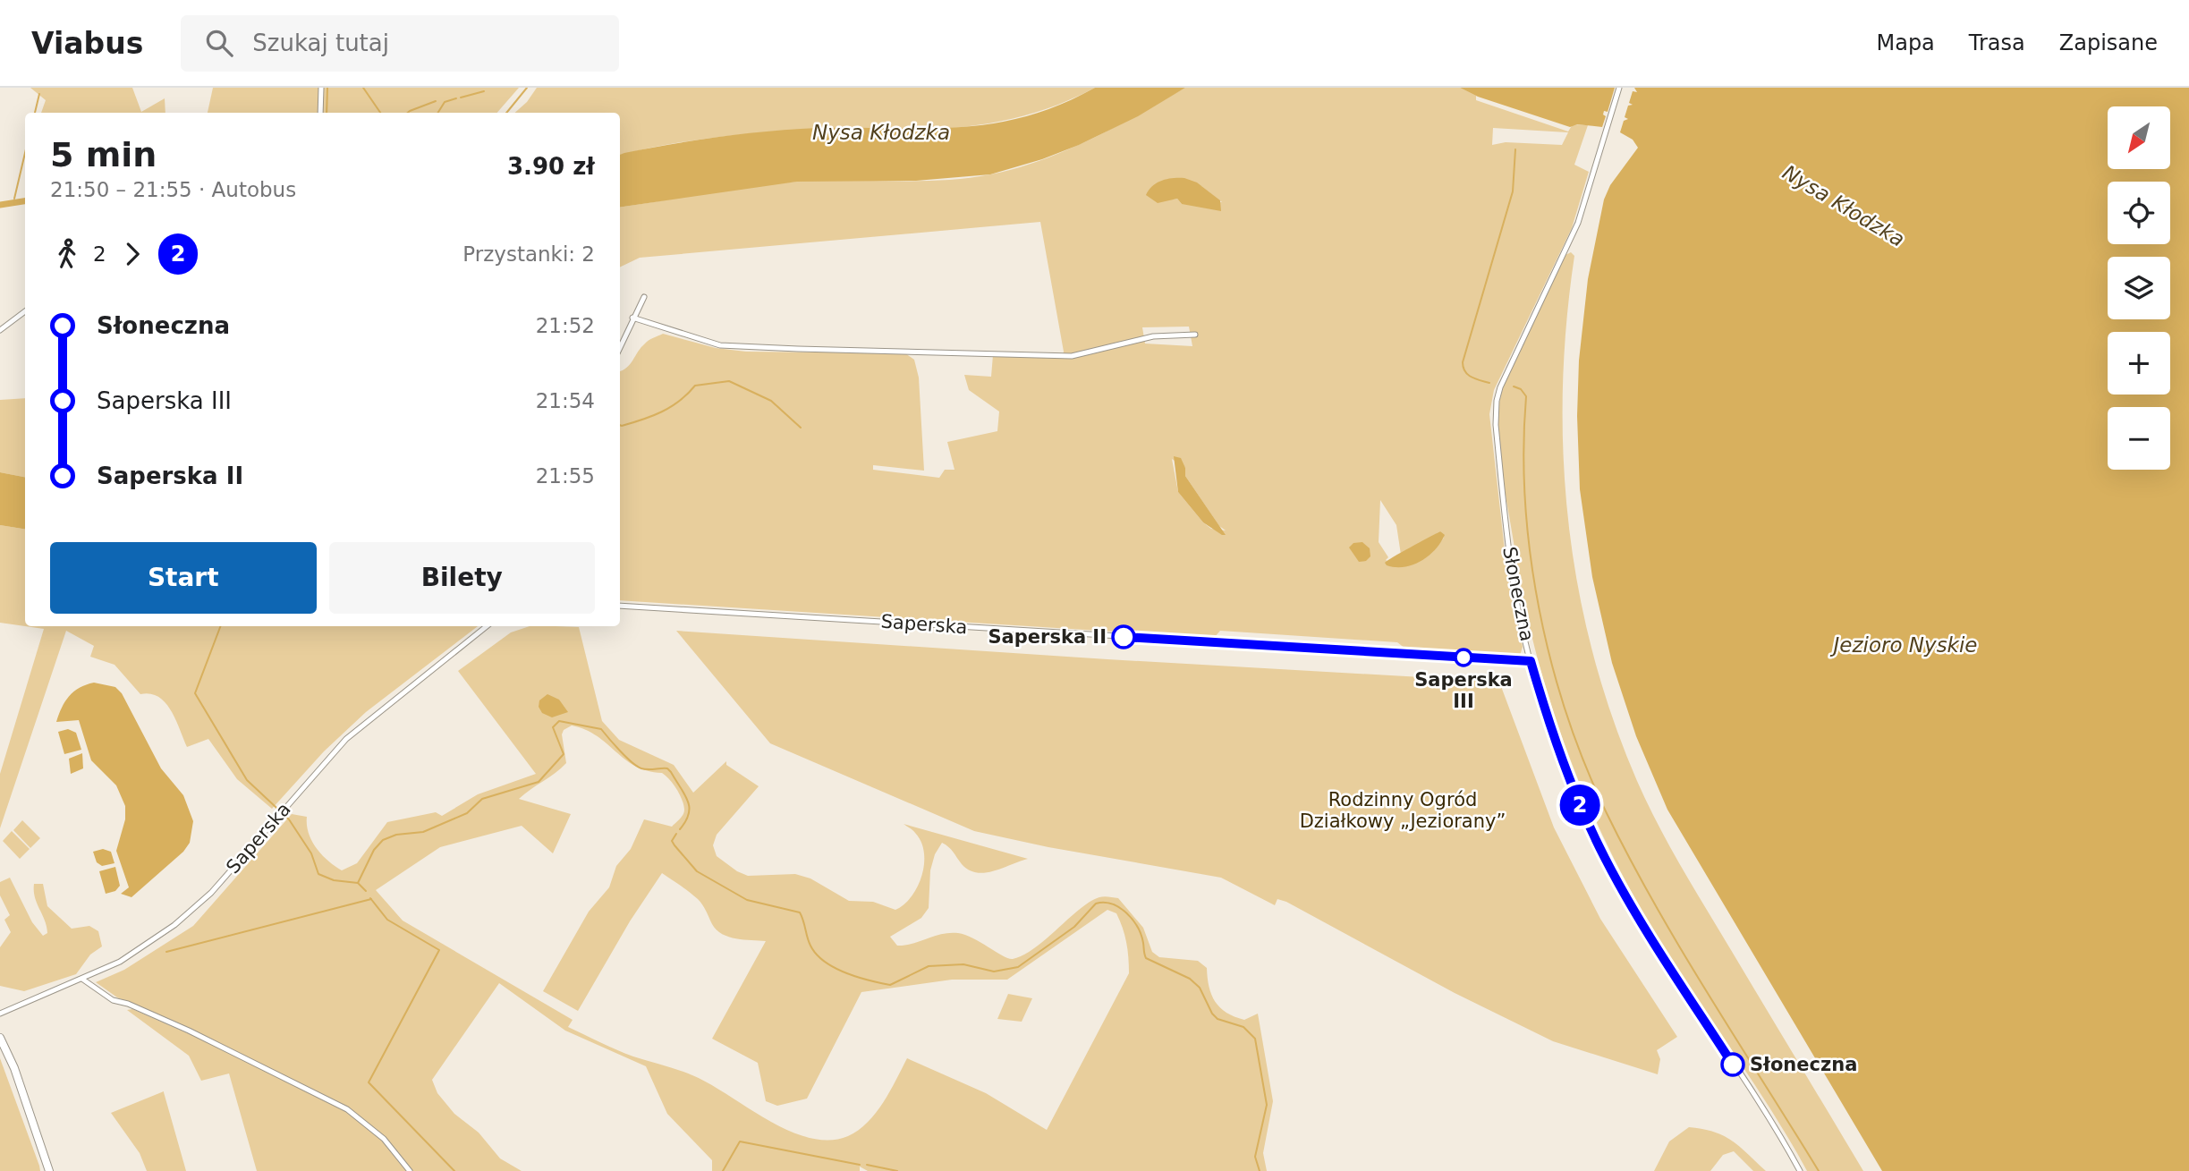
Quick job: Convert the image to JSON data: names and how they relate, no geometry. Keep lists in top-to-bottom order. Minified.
{"streets":{"street":["Słoneczna","Saperska"]},"crossings":[["Słoneczna","Saperska"]],"water":["Nysa Kłodzka","Jezioro Nyskie"],"parks":["Rodzinny Ogród Działkowy „Jeziorany”"],"places":["Saperska II","Saperska III","Słoneczna"],"lines":["bus line 2"],"north":"bottom left","page":{"header":"Viabus","search":"Szukaj tutaj","nav":["Mapa","Trasa","Zapisane"],"on_map":"2","map_buttons":["+","−"],"heading":["5 min","21:50 – 21:55 · Autobus","3.90 zł"],"legs":["2","2","Przystanki: 2"],"list":[{"name":"Słoneczna","value":"21:52"},{"name":"Saperska III","value":"21:54"},{"name":"Saperska II","value":"21:55"}],"buttons":["Start","Bilety"]}}
